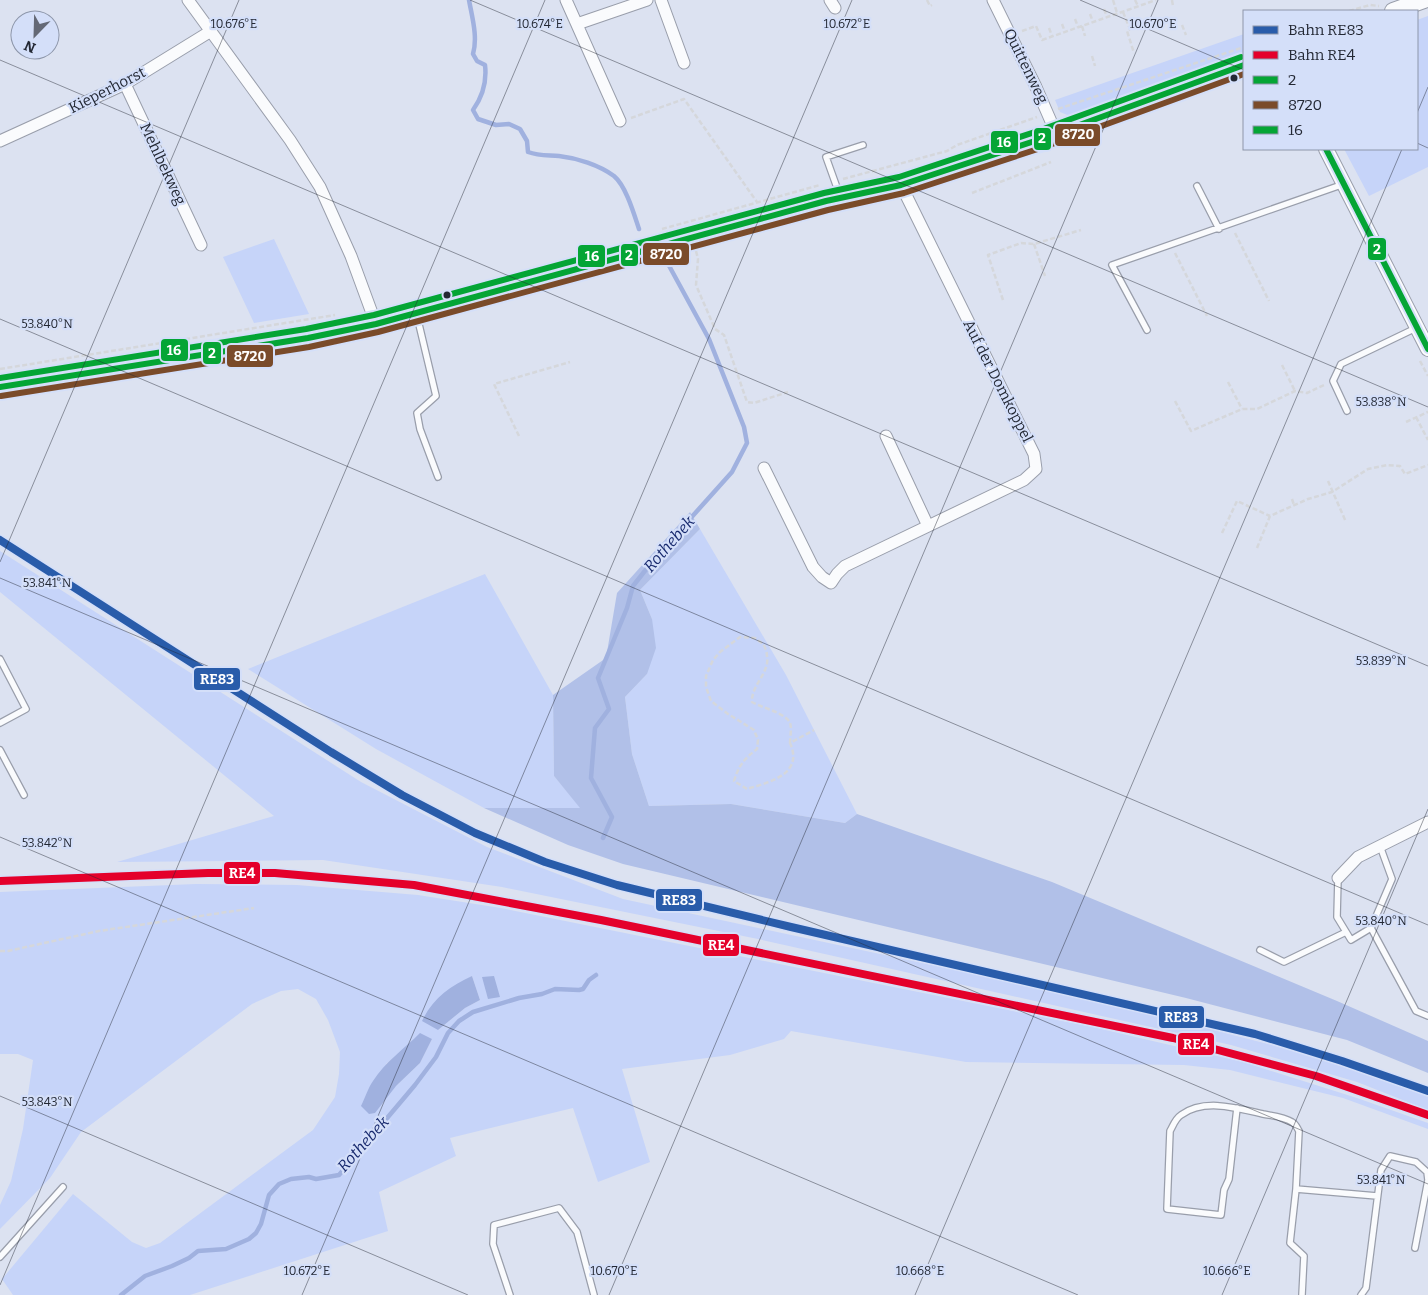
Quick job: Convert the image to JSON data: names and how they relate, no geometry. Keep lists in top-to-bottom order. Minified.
{"streets":{"street":["Quittenweg","Kieperhorst","Mehlbekweg","Auf der Domkoppel"]},"crossings":[["Kieperhorst","Mehlbekweg"]],"water":["Rothebek"],"lines":["transit line 16","transit line 2","transit line 8720","rail line RE83","rail line RE4"],"legend":["Bahn RE83","Bahn RE4","2","8720","16"],"north":"bottom left","coordinates":["10.676°E","10.672°E","10.670°E","10.674°E","53.840°N","53.838°N","53.841°N","53.839°N","53.842°N","53.843°N","10.668°E","10.666°E"]}
